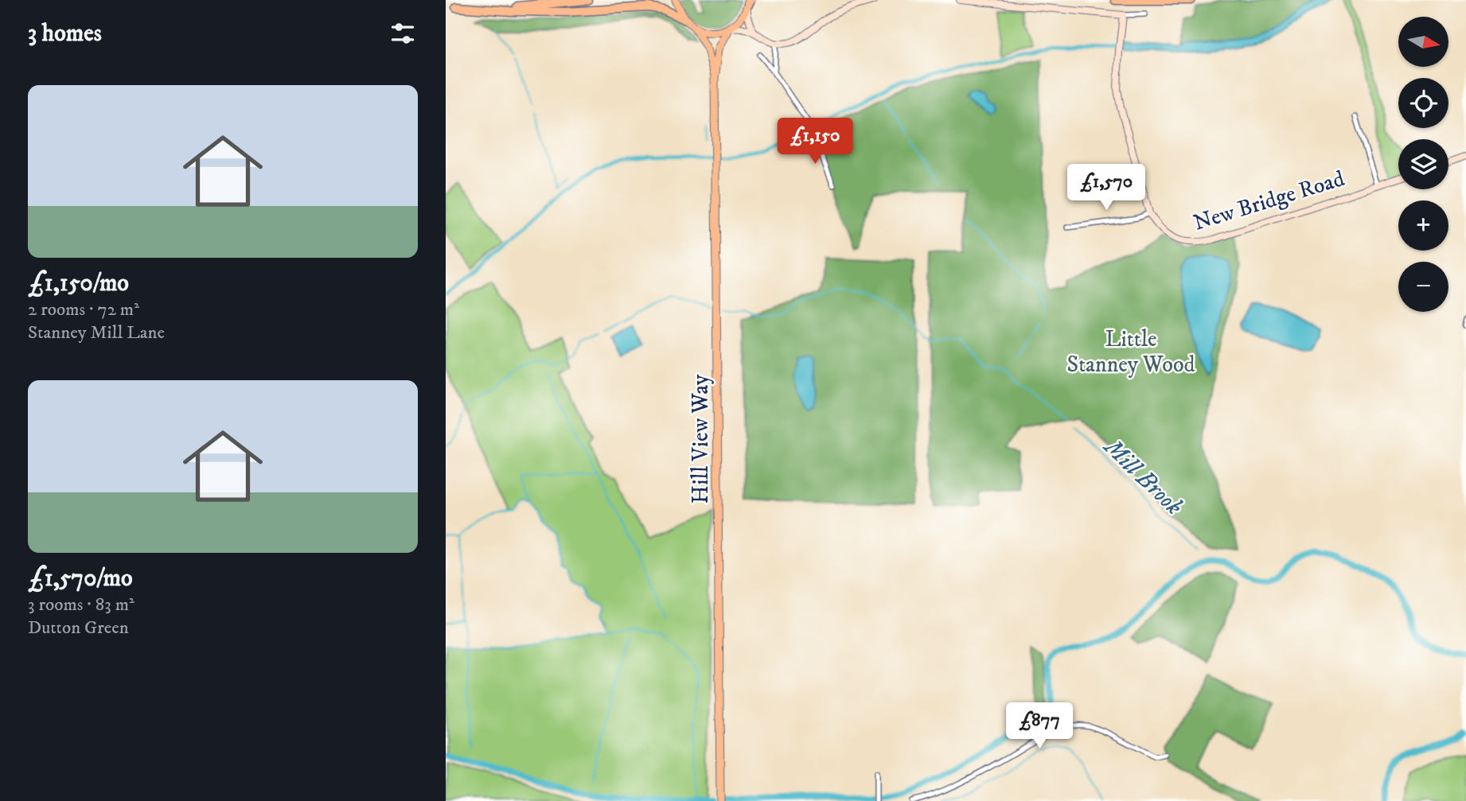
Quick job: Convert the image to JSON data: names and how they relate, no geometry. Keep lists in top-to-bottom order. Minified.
{"streets":{"main road":["Hill View Way"],"street":["New Bridge Road"]},"water":["Mill Brook"],"parks":["Little Stanney Wood"],"north":"right","page":{"heading":"3 homes","map_buttons":["+","−"],"list":[{"name":"£1,150/mo","note":"2 rooms · 72 m² · Stanney Mill Lane"},{"name":"£1,570/mo","note":"3 rooms · 83 m² · Dutton Green"}],"price":["£1,150","£1,570","£877"]}}
